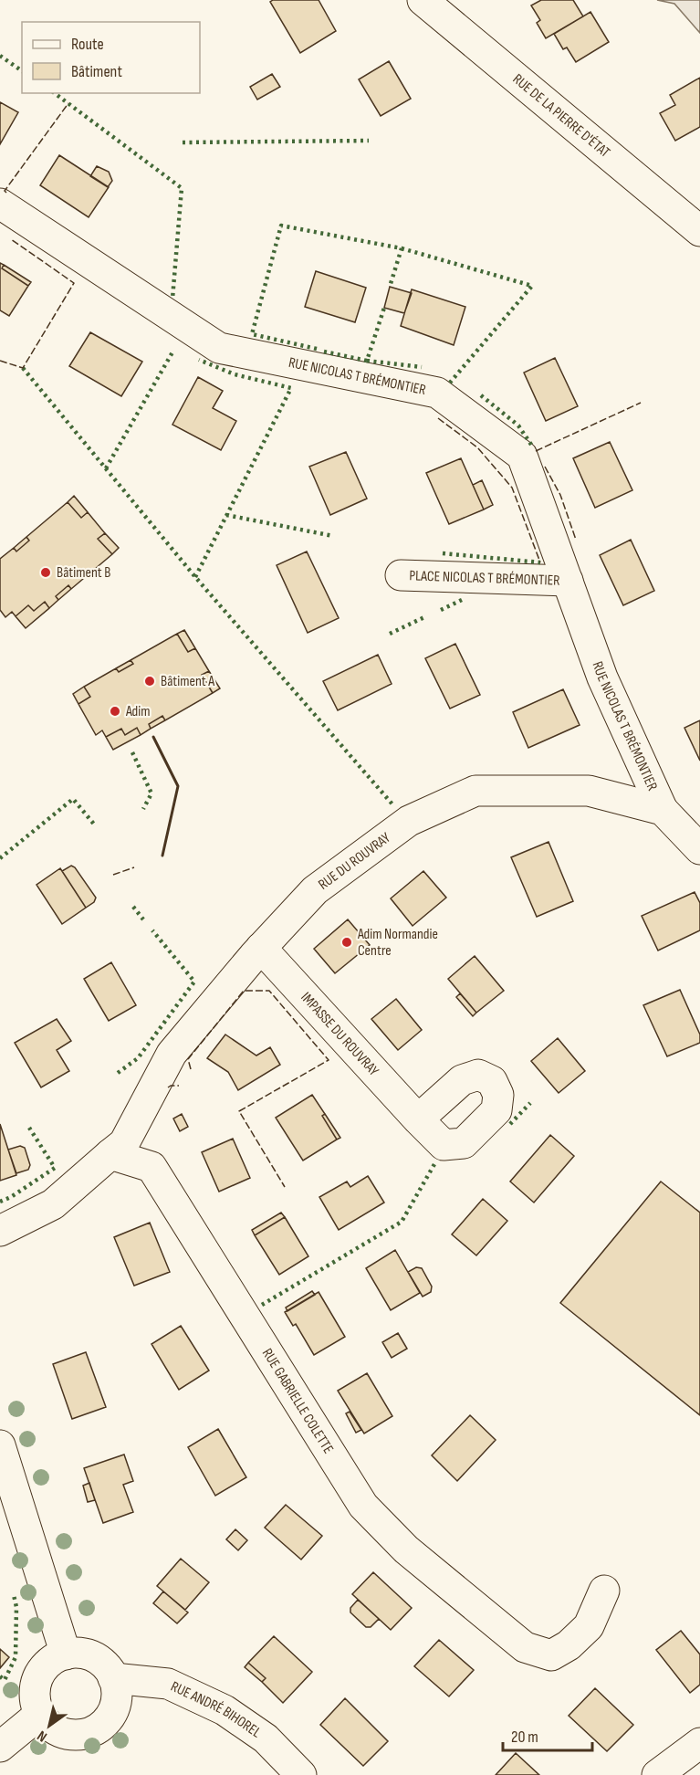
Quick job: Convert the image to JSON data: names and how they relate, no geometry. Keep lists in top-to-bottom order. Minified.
{"streets":{"street":["RUE DE LA PIERRE D'ÉTAT","RUE NICOLAS T BRÉMONTIER","PLACE NICOLAS T BRÉMONTIER","RUE DU ROUVRAY","IMPASSE DU ROUVRAY","RUE GABRIELLE COLETTE","RUE ANDRÉ BIHOREL"]},"crossings":[["RUE NICOLAS T BRÉMONTIER","PLACE NICOLAS T BRÉMONTIER"],["RUE NICOLAS T BRÉMONTIER","RUE DU ROUVRAY"],["RUE DU ROUVRAY","IMPASSE DU ROUVRAY"],["RUE DU ROUVRAY","RUE GABRIELLE COLETTE"]],"places":["Bâtiment B","Bâtiment A","Adim","Adim Normandie Centre"],"legend":["Route","Bâtiment"],"scale_bar":"20 m","north":"bottom left"}
